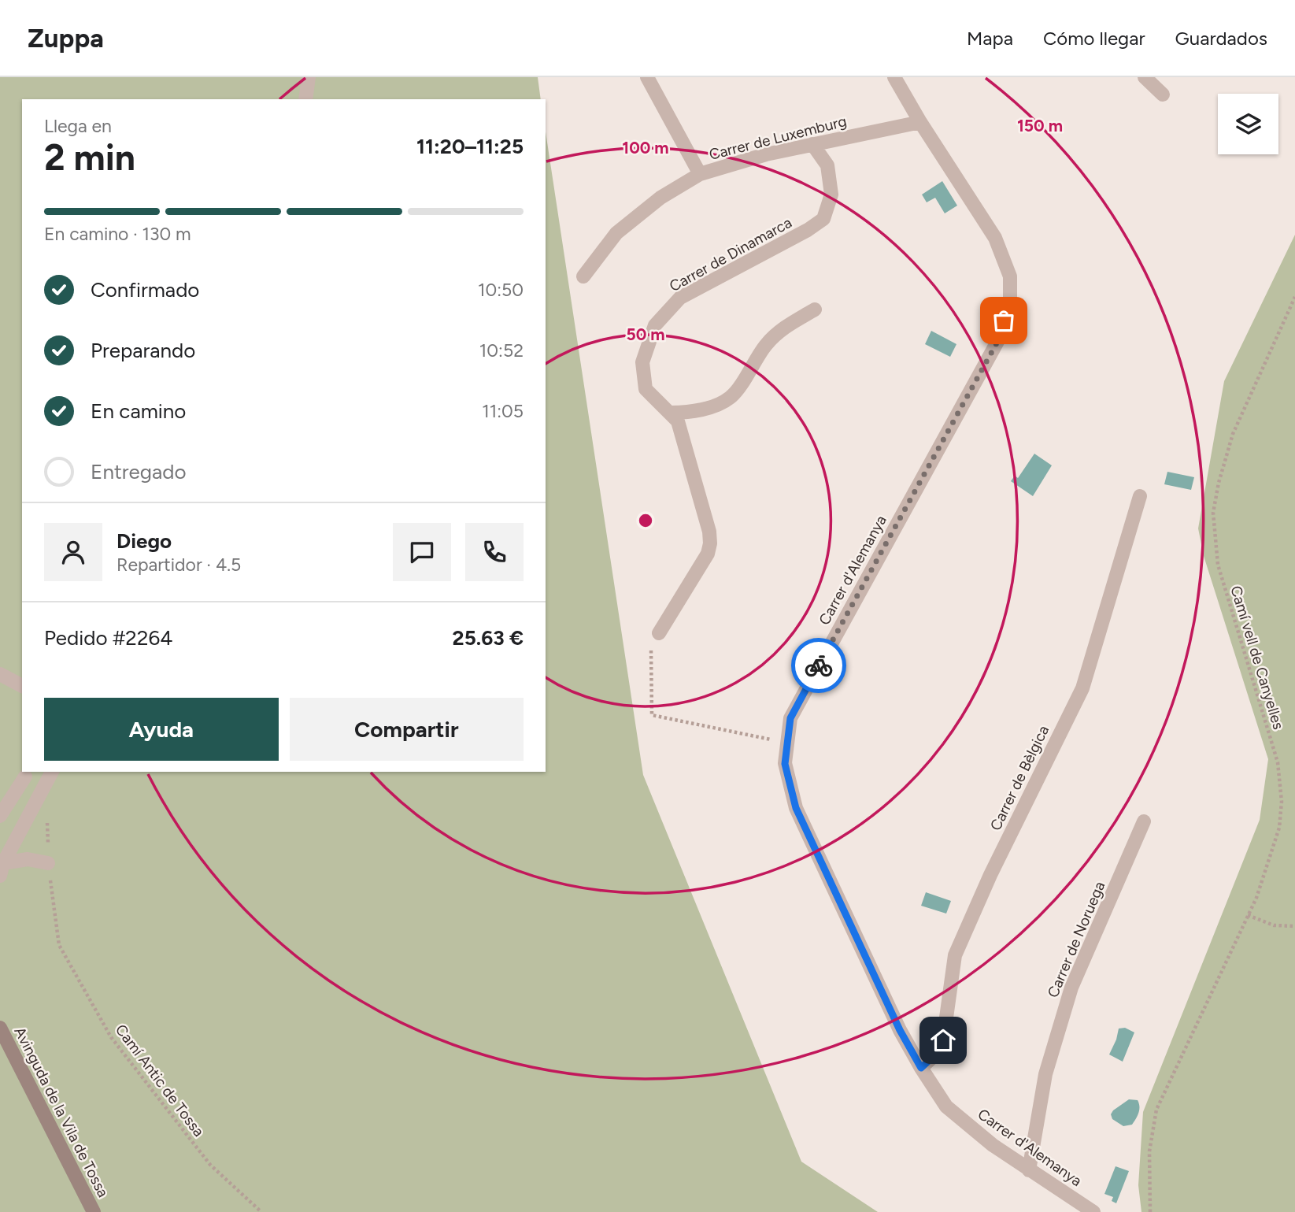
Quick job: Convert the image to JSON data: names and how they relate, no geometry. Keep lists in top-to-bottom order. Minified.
{"streets":{"main road":["Avinguda de la Vila de Tossa"],"street":["Carrer de Luxemburg","Carrer de Dinamarca","Carrer d'Alemanya","Carrer de Bèlgica","Carrer de Noruega"],"path":["Camí vell de Canyelles","Camí Antic de Tossa"]},"crossings":[["Carrer de Luxemburg","Carrer de Dinamarca"],["Carrer de Luxemburg","Carrer d'Alemanya"],["Carrer d'Alemanya","Carrer de Bèlgica"],["Carrer d'Alemanya","Carrer de Noruega"]],"page":{"header":"Zuppa","nav":["Mapa","Cómo llegar","Guardados"],"heading":["2 min","Llega en","11:20–11:25"],"panel":["Diego","Repartidor · 4.5","Pedido #2264","25.63 €"],"bar":"En camino · 130 m","list":[["Confirmado","10:50"],["Preparando","10:52"],["En camino","11:05"],"Entregado"],"buttons":["Ayuda","Compartir"]},"rings":["150 m","100 m","50 m"]}
